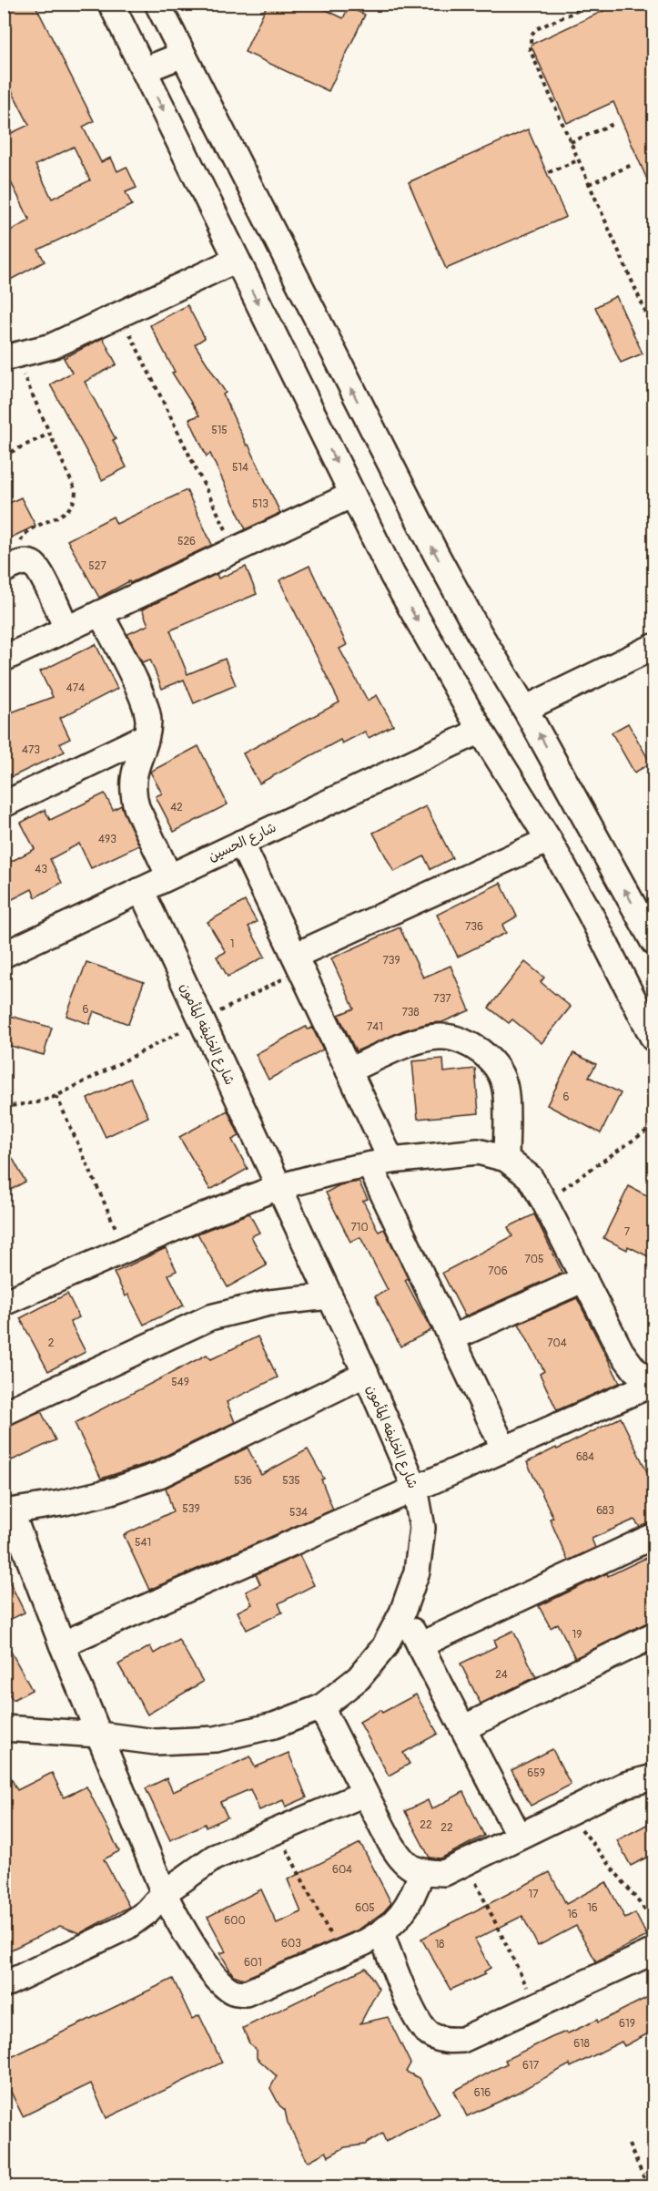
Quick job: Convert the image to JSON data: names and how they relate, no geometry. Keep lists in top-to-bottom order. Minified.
{"streets":{"street":["شارع الحسين","شارع الخليفه المأمون"]},"crossings":[["شارع الحسين","شارع الخليفه المأمون"]],"house_numbers":["515","514","513","526","527","474","473","42","493","43","736","1","739","737","6","738","741","6","710","7","705","706","2","704","549","684","536","535","539","683","534","541","19","24","659","22","22","604","17","605","16","16","600","603","18","601","619","618","617","616"]}
